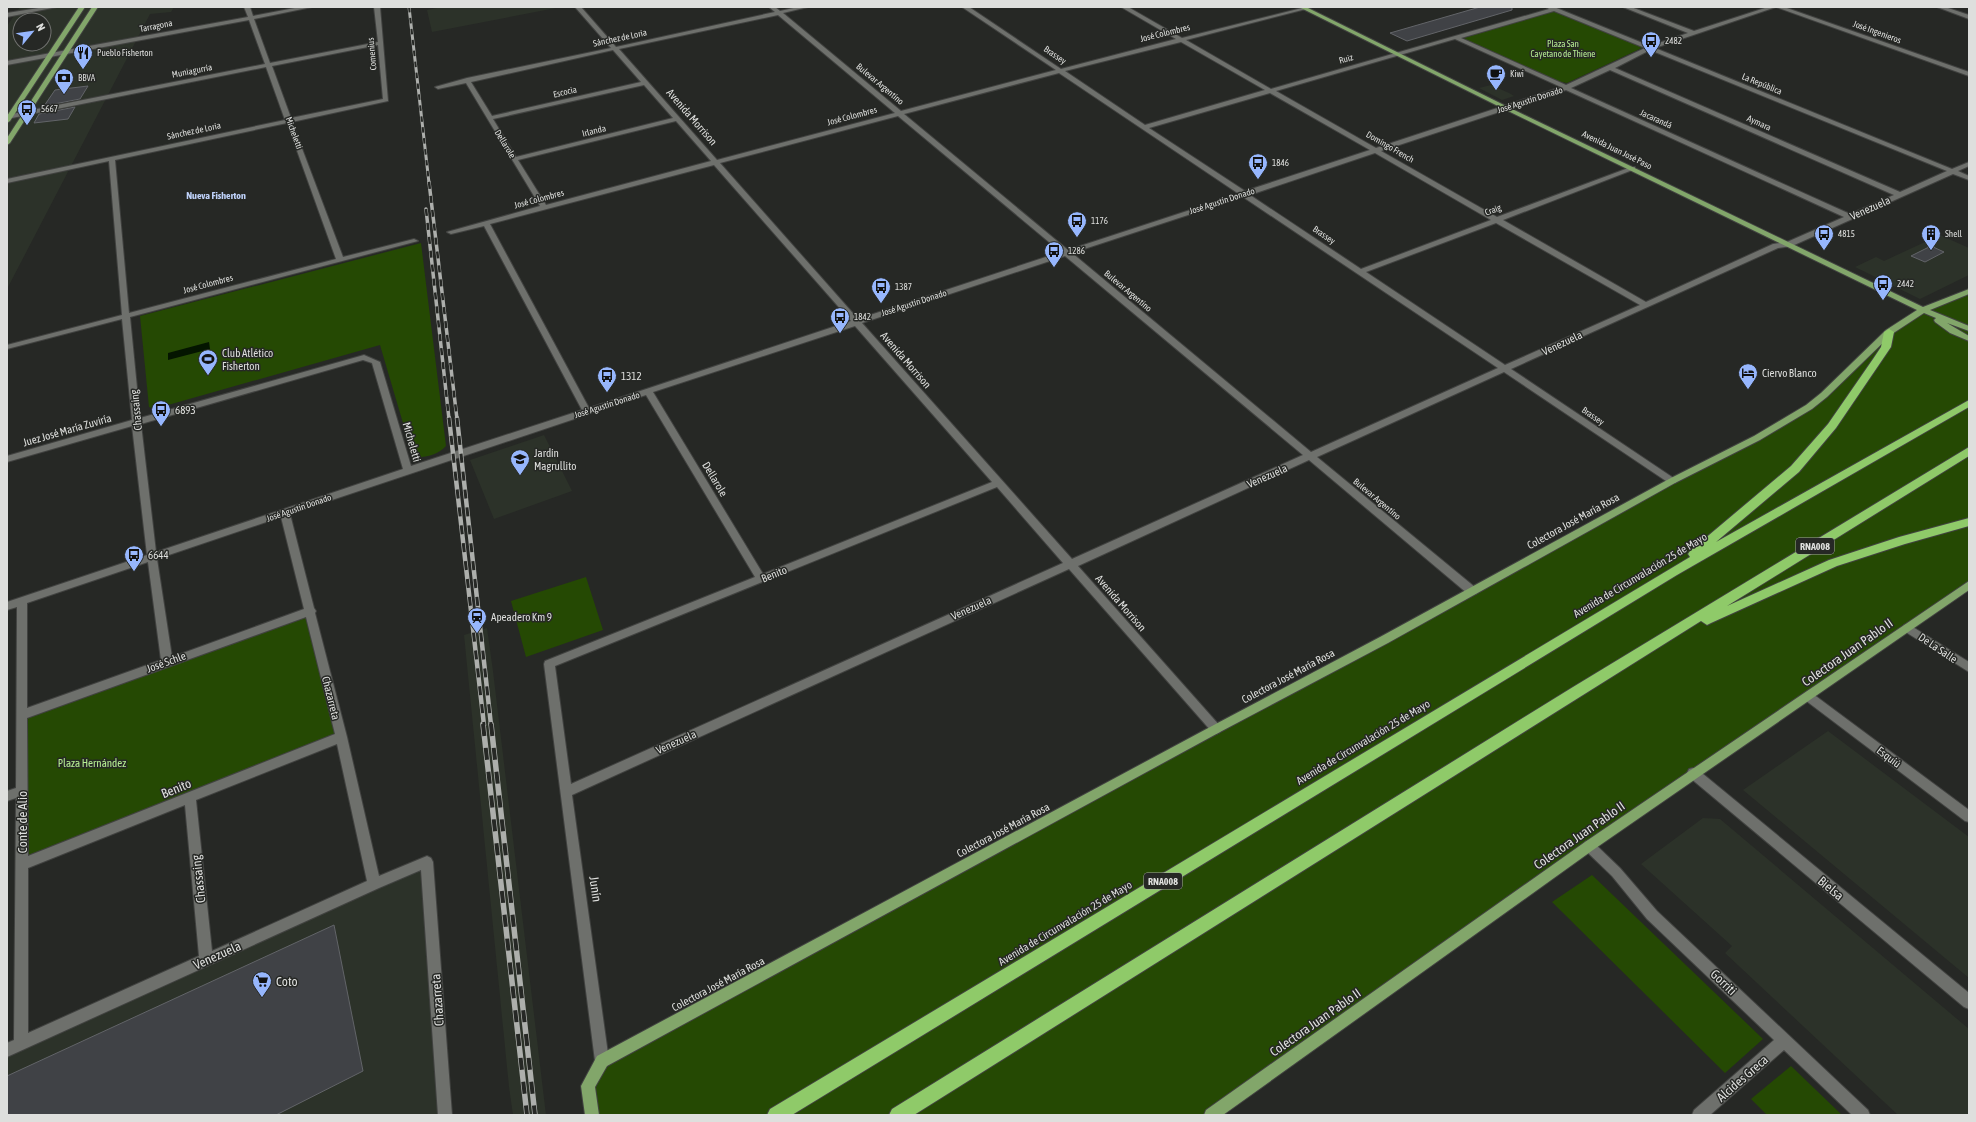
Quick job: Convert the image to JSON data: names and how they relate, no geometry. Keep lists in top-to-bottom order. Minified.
{"streets":{"highway":["RNA008","Avenida de Circunvalación 25 de Mayo"],"main road":["Avenida Juan José Paso","Colectora José María Rosa","Colectora Juan Pablo II"],"street":["Tarragona","José Ingenieros","José Colombres","Sánchez de Loria","Comenius","Brassey","Ruiz","Muniagurría","Bulevar Argentino","La República","Escocia","José Agustín Donado","Avenida Morrison","Jacarandá","Aymara","Irlanda","Micheletti","Dellarole","Domingo French","Venezuela","Craig","Chassaing","Juez José María Zuviría","Benito","De La Salle","José Schle","Chazarreta","Esquiú","Conte de Alio","Bielsa","Junín","Gorriti","Alcides Greca"]},"crossings":[["Tarragona","Micheletti"],["José Colombres","Brassey"],["José Colombres","Bulevar Argentino"],["José Colombres","Avenida Morrison"],["José Colombres","Micheletti"],["José Colombres","Dellarole"],["José Colombres","Domingo French"],["José Colombres","Avenida Juan José Paso"],["José Colombres","Chassaing"],["Sánchez de Loria","Comenius"],["Sánchez de Loria","Bulevar Argentino"],["Sánchez de Loria","Avenida Morrison"],["Sánchez de Loria","Micheletti"],["Sánchez de Loria","Dellarole"],["Sánchez de Loria","Chassaing"],["Comenius","Muniagurría"],["Brassey","Ruiz"],["Brassey","José Agustín Donado"],["Brassey","Venezuela"],["Brassey","Craig"],["Brassey","Colectora José María Rosa"],["Ruiz","La República"],["Ruiz","Jacarandá"],["Ruiz","Domingo French"],["Ruiz","Avenida Juan José Paso"],["Muniagurría","Micheletti"],["Bulevar Argentino","José Agustín Donado"],["Bulevar Argentino","Venezuela"],["Bulevar Argentino","Colectora José María Rosa"],["La República","José Agustín Donado"],["La República","Venezuela"],["Escocia","Avenida Morrison"],["Escocia","Dellarole"],["José Agustín Donado","Avenida Morrison"],["José Agustín Donado","Jacarandá"],["José Agustín Donado","Aymara"],["José Agustín Donado","Micheletti"],["José Agustín Donado","Dellarole"],["José Agustín Donado","Domingo French"],["José Agustín Donado","Avenida Juan José Paso"],["José Agustín Donado","Chassaing"],["José Agustín Donado","Chazarreta"],["José Agustín Donado","Conte de Alio"],["Avenida Morrison","Irlanda"],["Avenida Morrison","Venezuela"],["Avenida Morrison","Colectora José María Rosa"],["Avenida Morrison","Benito"],["Jacarandá","Venezuela"],["Aymara","Venezuela"],["Irlanda","Dellarole"],["Micheletti","Juez José María Zuviría"],["Dellarole","Benito"],["Domingo French","Venezuela"],["Domingo French","Craig"],["Avenida Juan José Paso","Venezuela"],["Avenida Juan José Paso","Craig"],["Avenida Juan José Paso","Colectora José María Rosa"],["Venezuela","Chassaing"],["Venezuela","Chazarreta"],["Venezuela","Conte de Alio"],["Venezuela","Junín"],["Chassaing","Juez José María Zuviría"],["Chassaing","Benito"],["Chassaing","José Schle"],["Colectora José María Rosa","Junín"],["Benito","Chazarreta"],["Benito","Conte de Alio"],["Benito","Junín"],["De La Salle","Colectora Juan Pablo II"],["Colectora Juan Pablo II","Esquiú"],["Colectora Juan Pablo II","Bielsa"],["Colectora Juan Pablo II","Gorriti"],["José Schle","Chazarreta"],["José Schle","Conte de Alio"],["Gorriti","Alcides Greca"]],"districts":["Nueva Fisherton"],"parks":["Plaza San Cayetano de Thiene","Plaza Hernández"],"places":{"bus stop":["2482","5667","1846","1176","4815","1286","2442","1387","1842","1312","6893","6644"],"restaurant":["Pueblo Fisherton"],"cafe":["Kiwi"],"bank":["BBVA"],"building":["Shell"],"sports":["Club Atlético Fisherton"],"hotel":["Ciervo Blanco"],"school or university":["Jardín Magrullito"],"station":["Apeadero Km 9"],"supermarket":["Coto"]},"north":"top right"}
